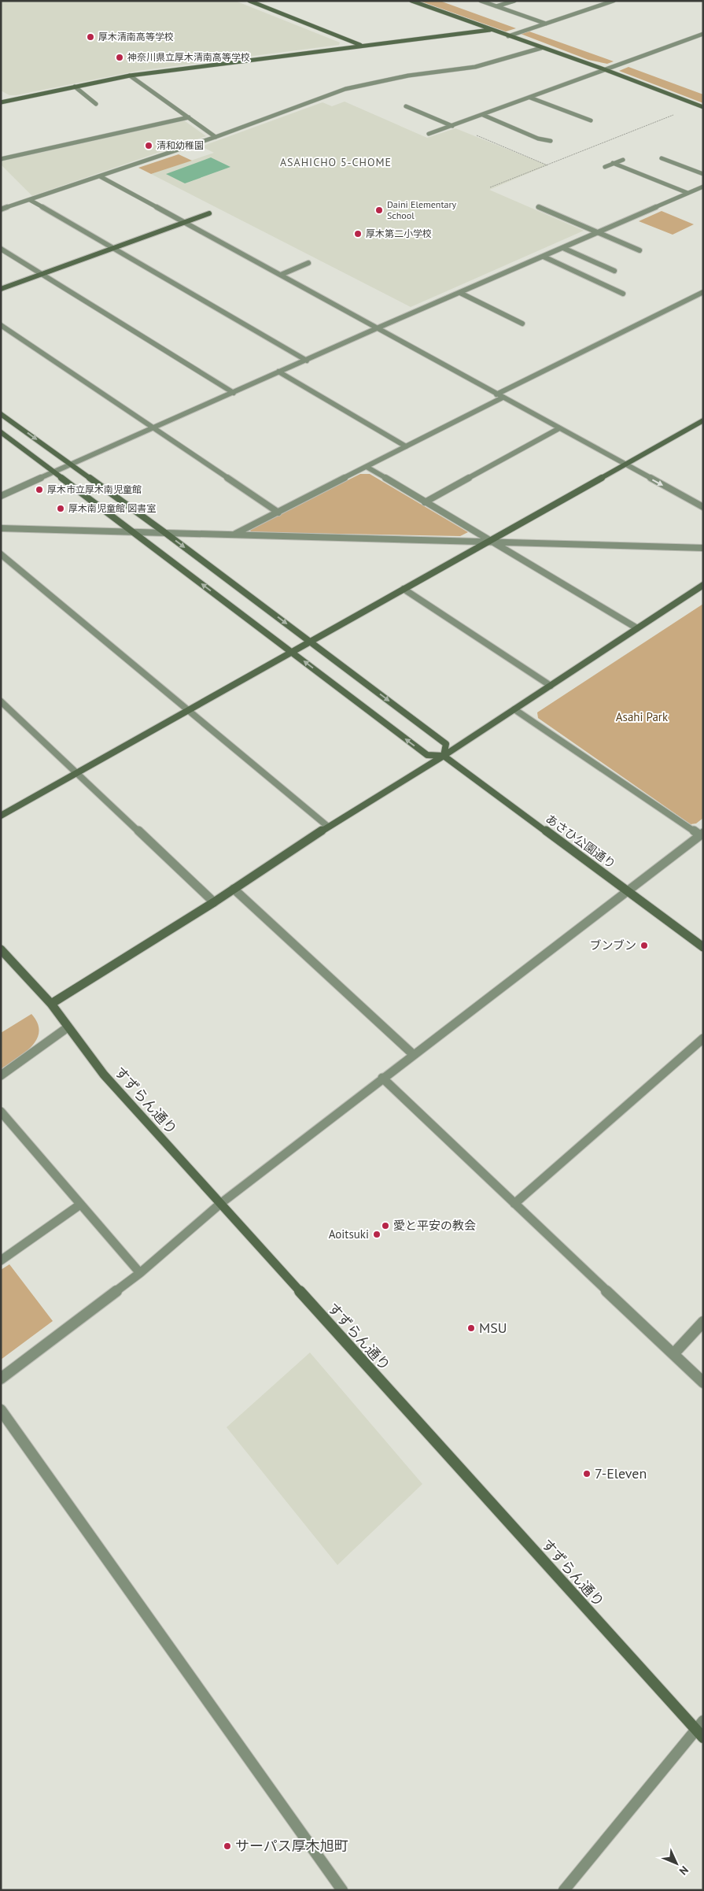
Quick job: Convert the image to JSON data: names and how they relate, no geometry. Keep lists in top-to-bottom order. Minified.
{"streets":{"street":["あさひ公園通り","すずらん通り"]},"districts":["ASAHICHO 5-CHOME"],"parks":["Asahi Park"],"places":["厚木清南高等学校","神奈川県立厚木清南高等学校","清和幼稚園","Daini Elementary School","厚木第二小学校","厚木市立厚木南児童館","厚木南児童館 図書室","ブンブン","愛と平安の教会","Aoitsuki","MSU","7-Eleven","サーパス厚木旭町"],"north":"bottom right"}
